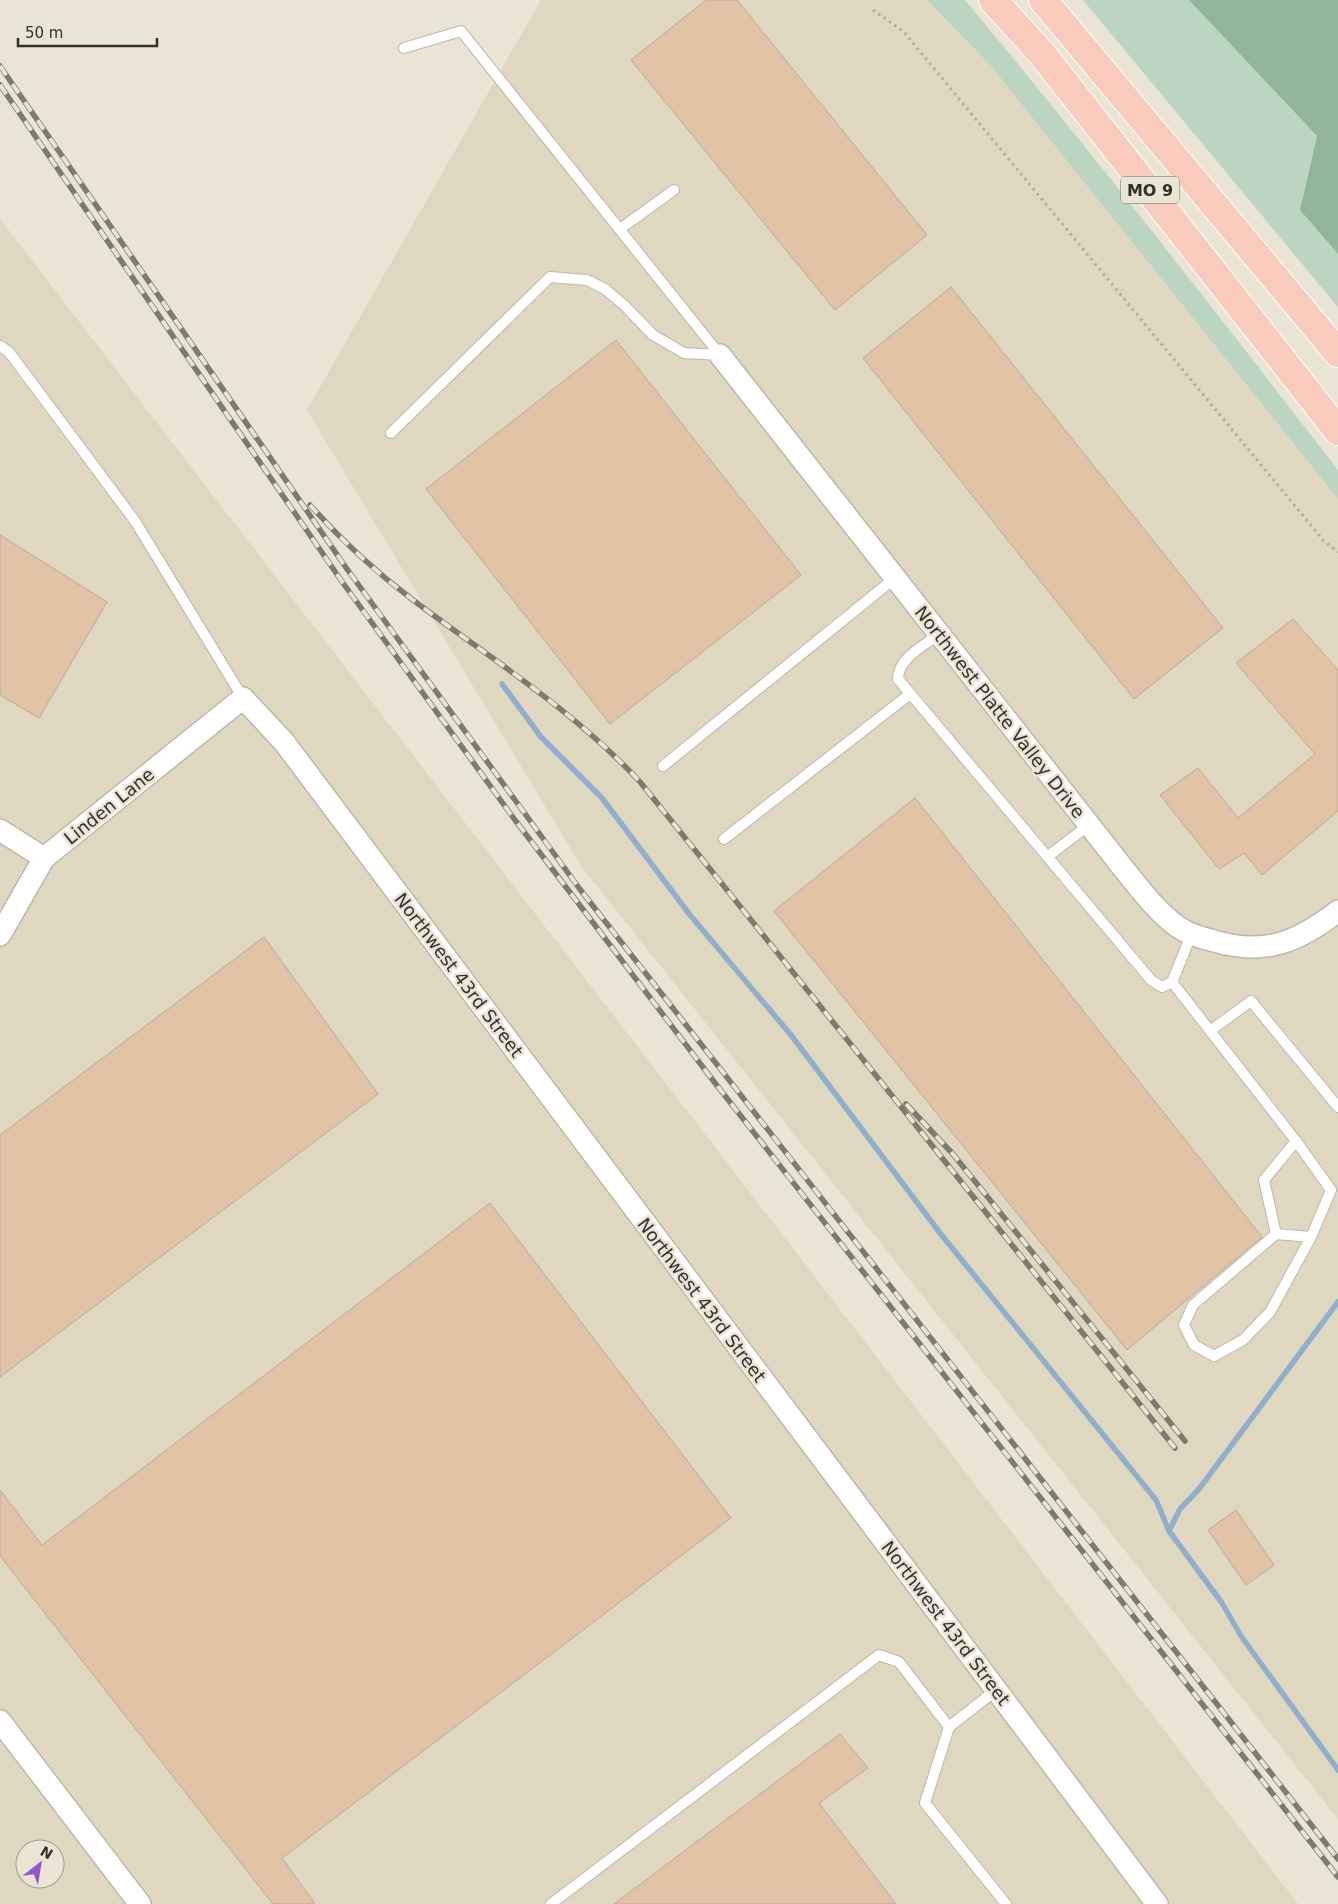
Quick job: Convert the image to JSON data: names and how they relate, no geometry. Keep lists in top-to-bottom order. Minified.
{"streets":{"main road":["MO 9"],"street":["Northwest Platte Valley Drive","Linden Lane","Northwest 43rd Street"]},"crossings":[["Linden Lane","Northwest 43rd Street"]],"scale_bar":"50 m","north":"top right"}
